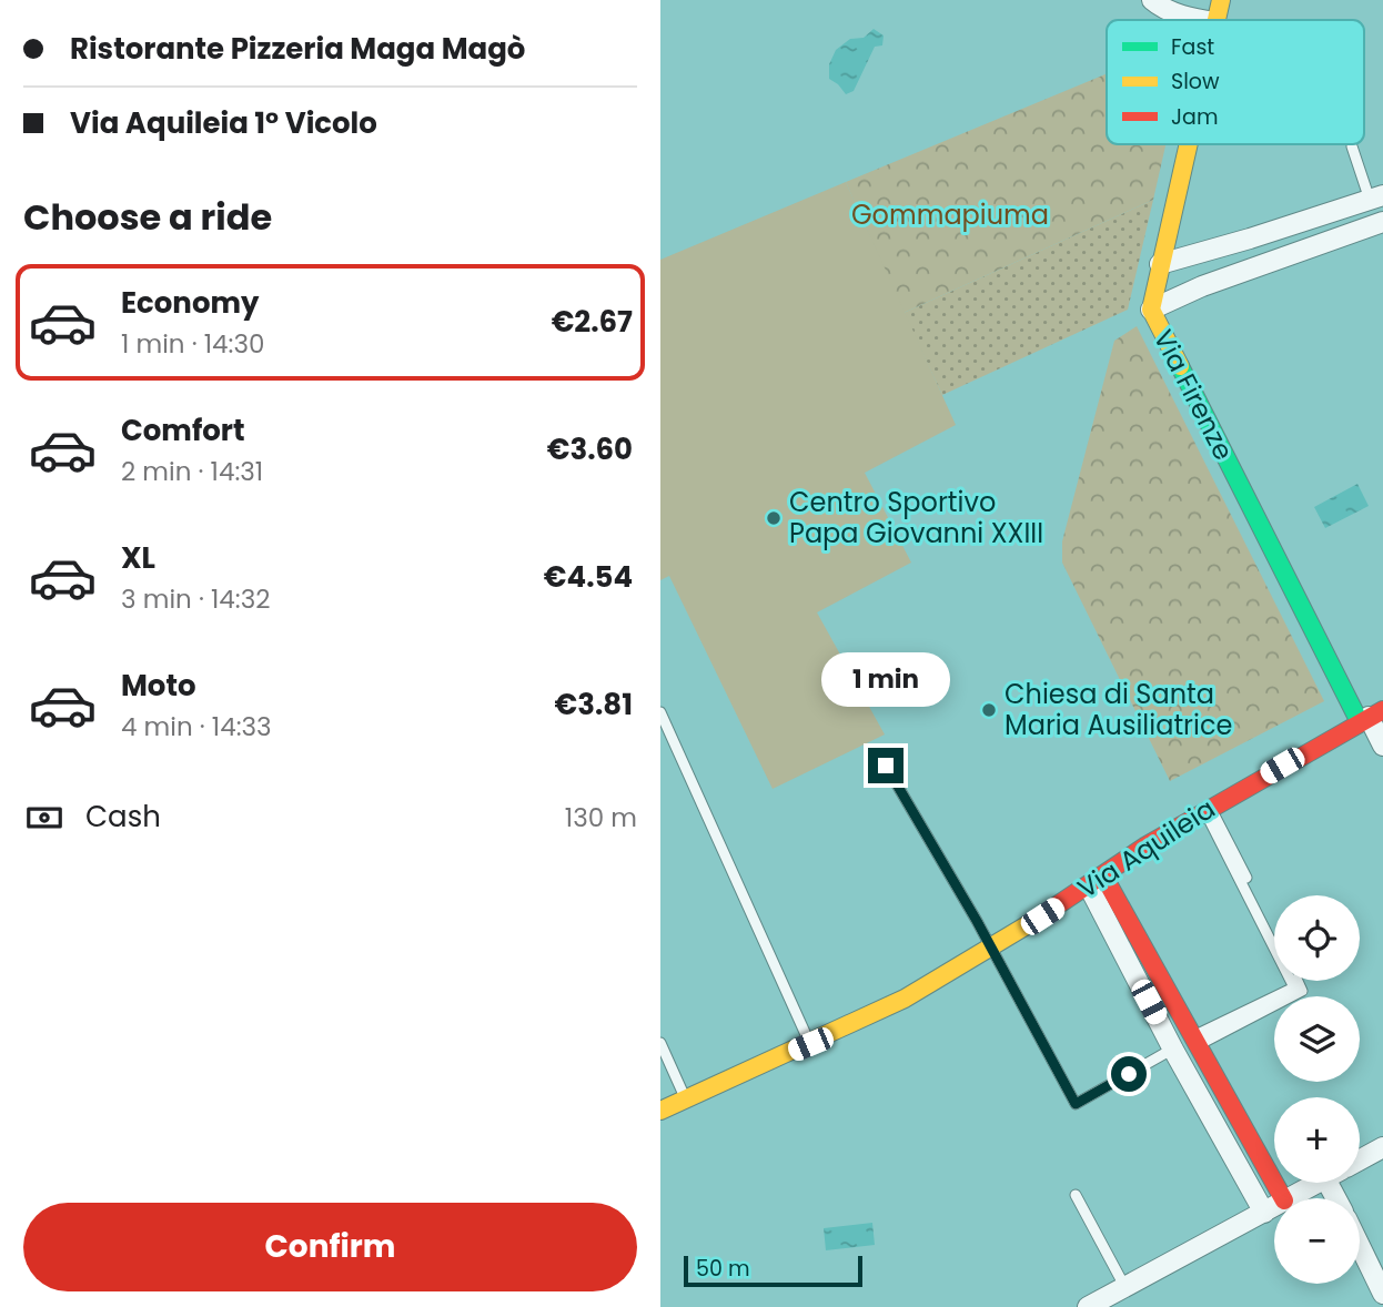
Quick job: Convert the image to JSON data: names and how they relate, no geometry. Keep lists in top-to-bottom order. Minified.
{"streets":{"street":["Via Firenze","Via Aquileia"]},"crossings":[["Via Firenze","Via Aquileia"]],"parks":["Gommapiuma"],"places":["Centro Sportivo Papa Giovanni XXIII","Chiesa di Santa Maria Ausiliatrice"],"legend":["Fast","Slow","Jam"],"scale_bar":"50 m","page":{"banner":["Ristorante Pizzeria Maga Magò","Via Aquileia 1° Vicolo"],"heading":"Choose a ride","list":[{"name":"Economy","note":"1 min · 14:30","value":"€2.67"},{"name":"Comfort","note":"2 min · 14:31","value":"€3.60"},{"name":"XL","note":"3 min · 14:32","value":"€4.54"},{"name":"Moto","note":"4 min · 14:33","value":"€3.81"}],"bubble":"1 min","pay":["Cash","130 m"],"map_buttons":["+","−"],"buttons":"Confirm","scale":"50 m"}}
